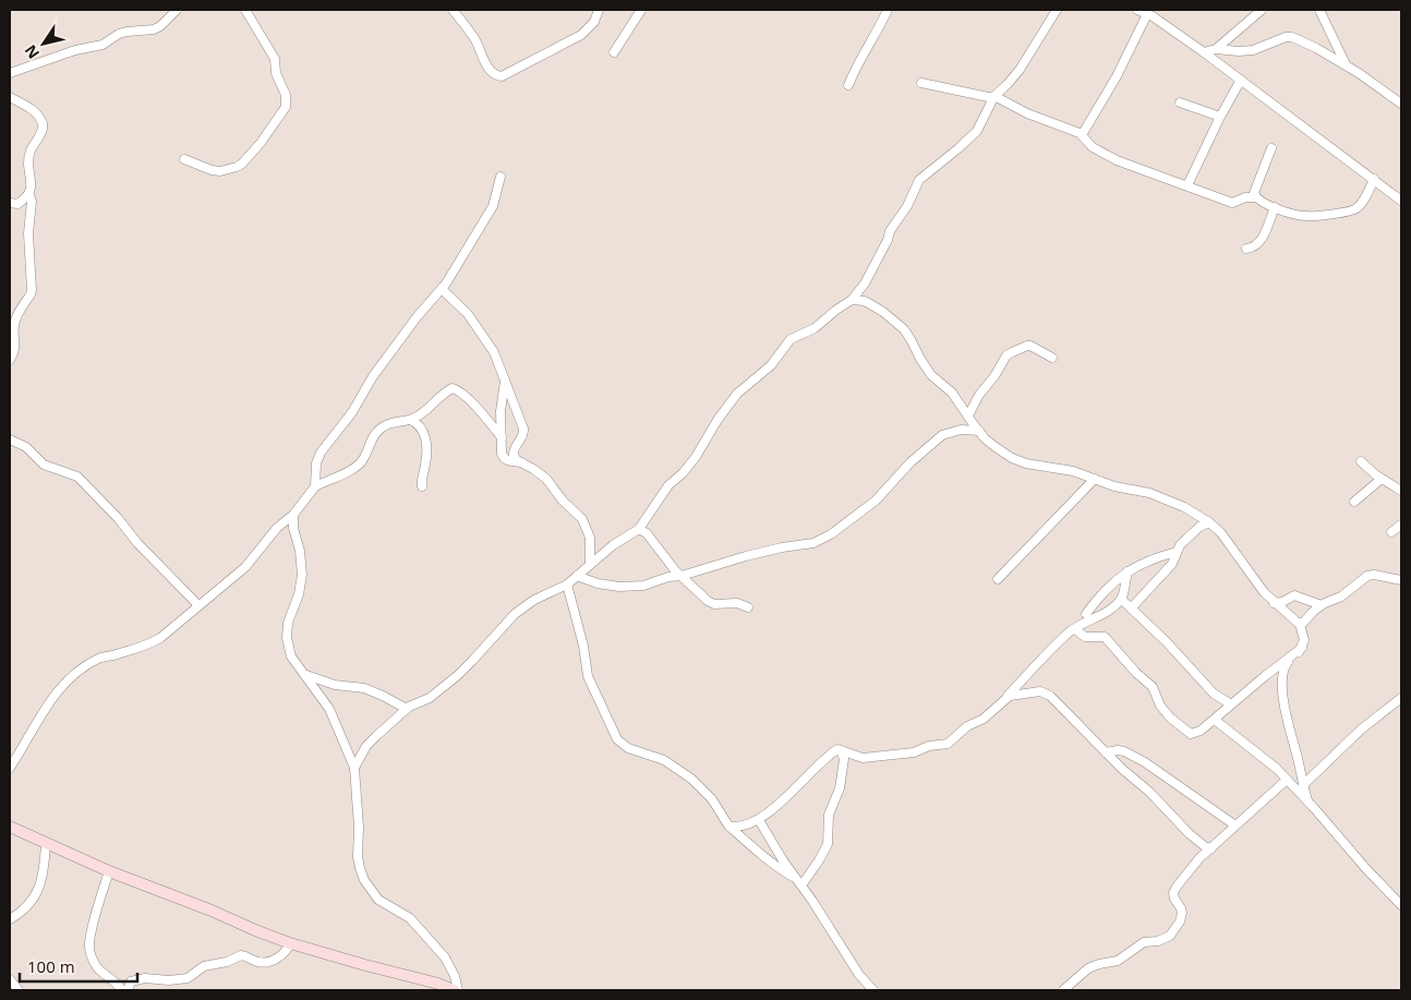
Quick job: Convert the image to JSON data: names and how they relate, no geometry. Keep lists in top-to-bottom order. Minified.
{"scale_bar":"100 m","north":"bottom left"}
